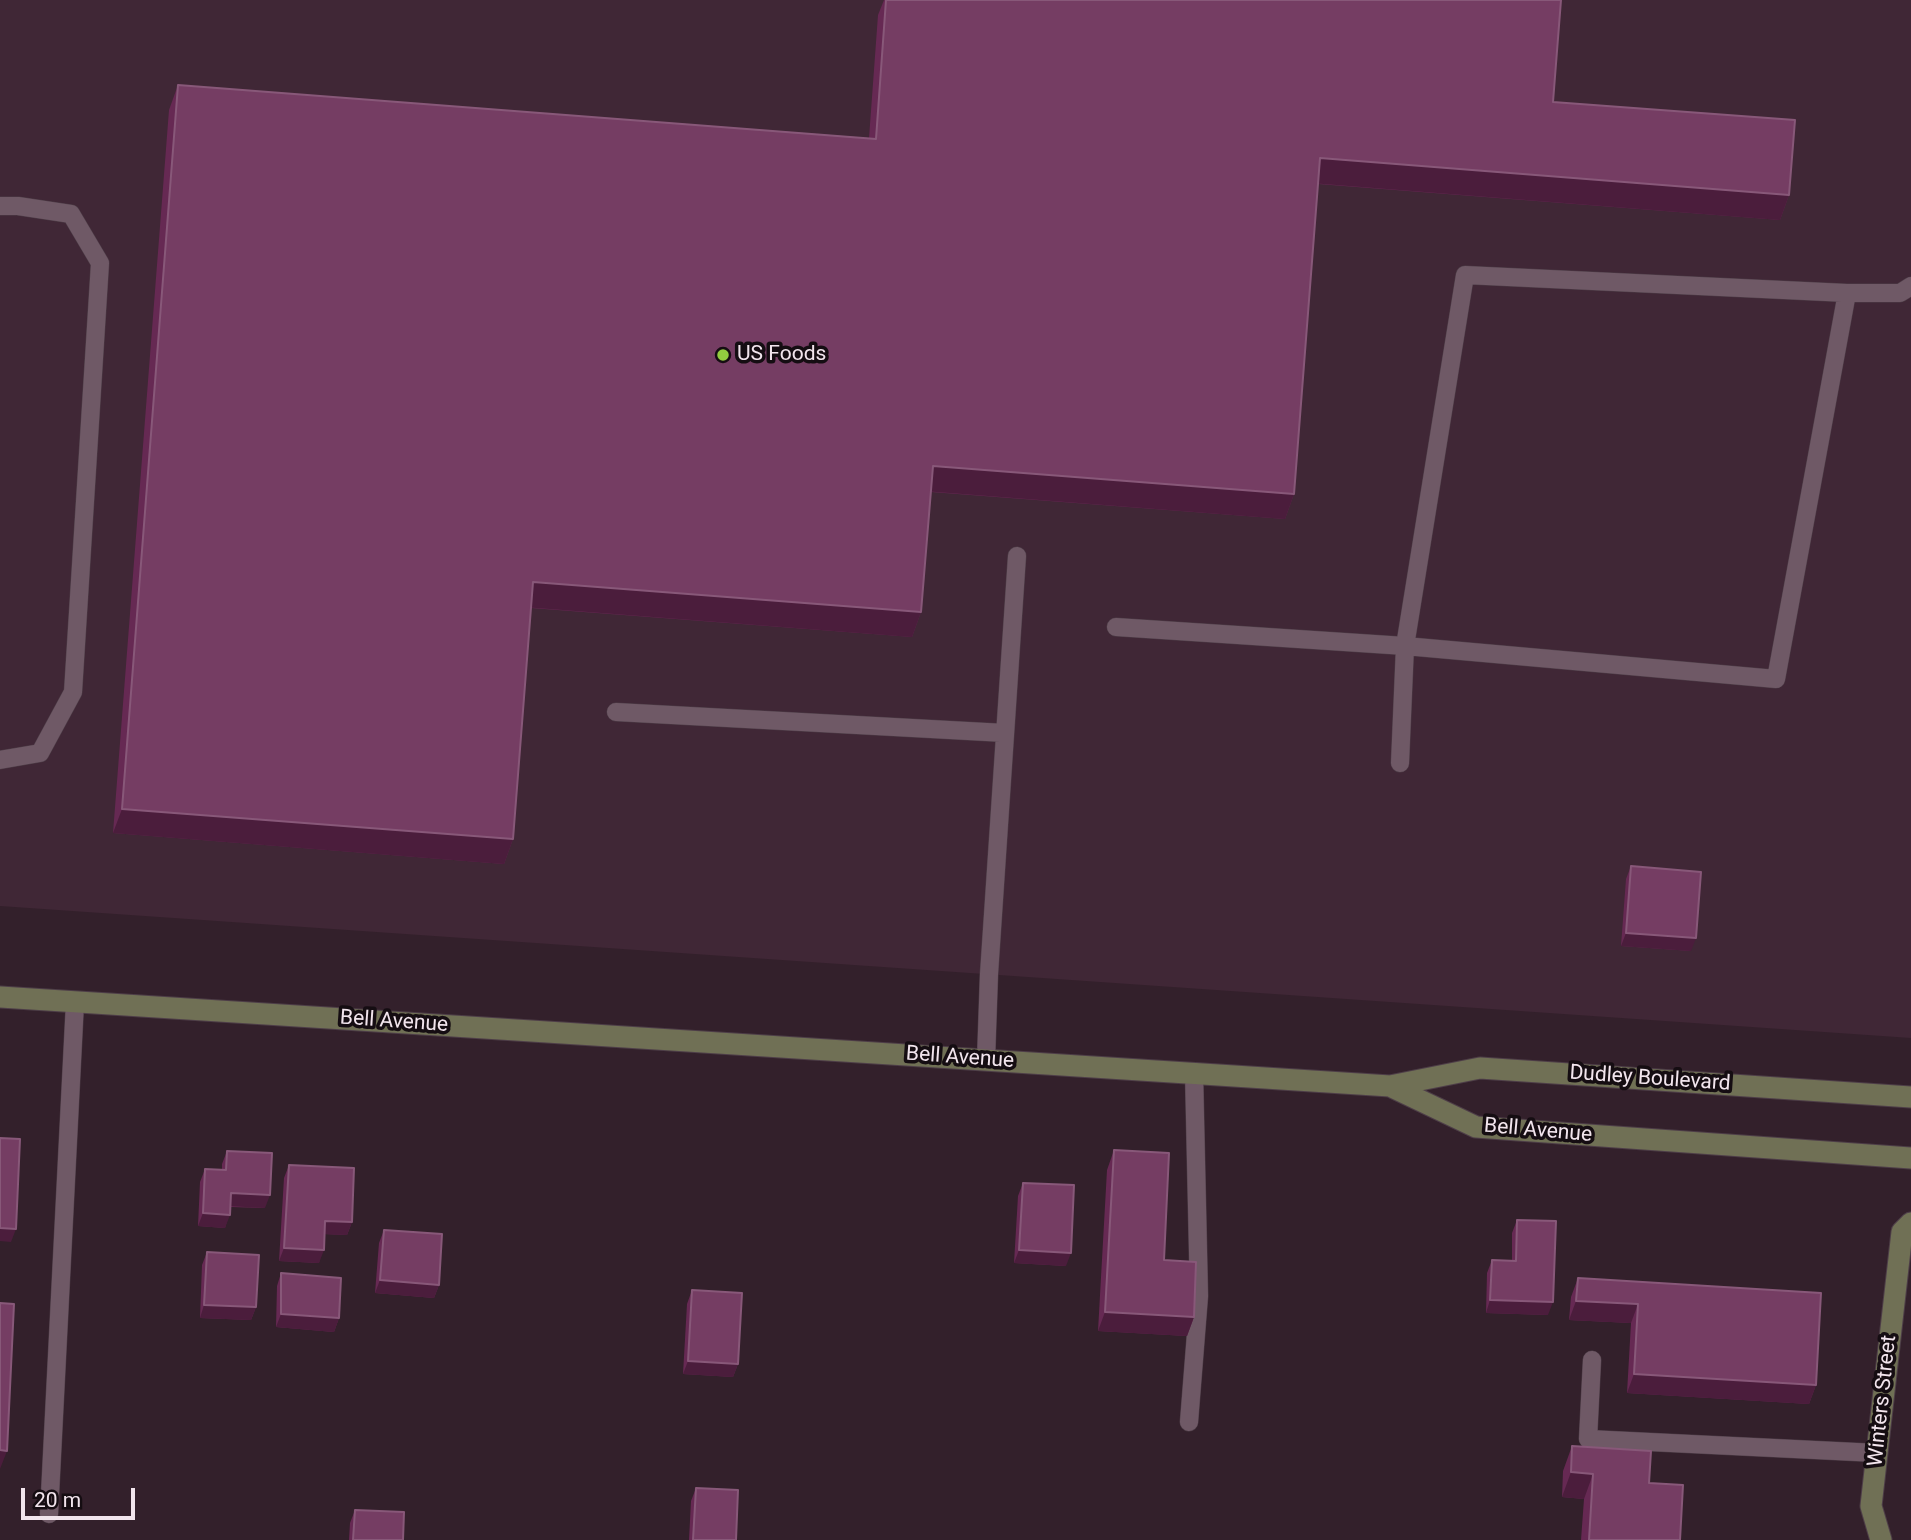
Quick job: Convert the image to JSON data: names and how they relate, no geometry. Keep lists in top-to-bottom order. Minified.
{"streets":{"main road":["Bell Avenue","Dudley Boulevard","Winters Street"]},"crossings":[["Bell Avenue","Dudley Boulevard"]],"places":["US Foods"],"scale_bar":"20 m"}
